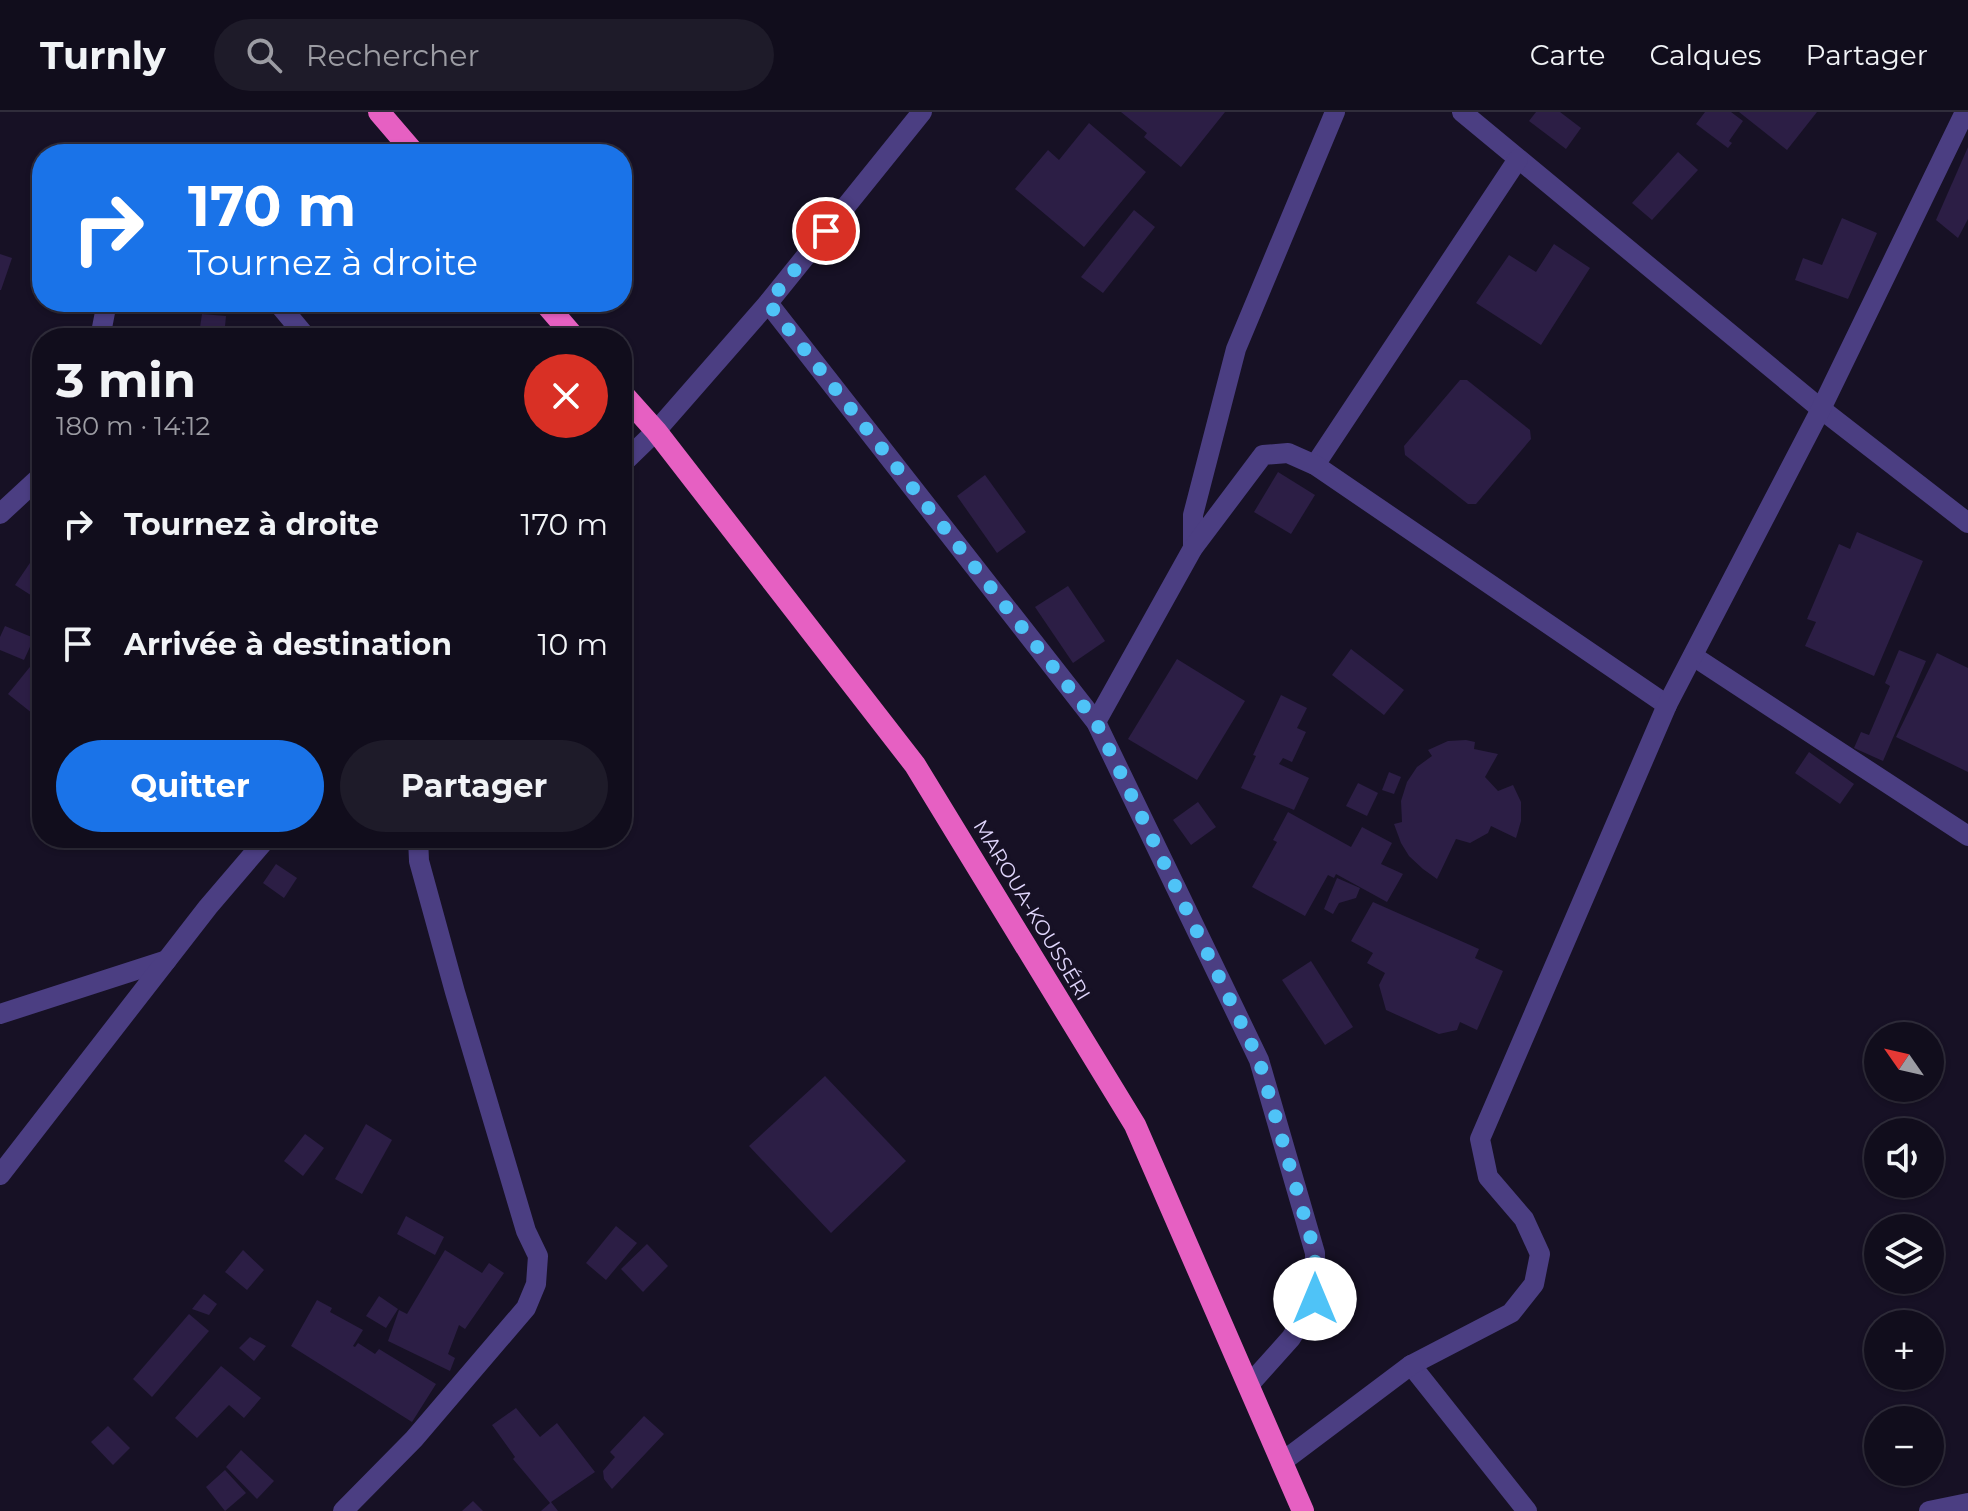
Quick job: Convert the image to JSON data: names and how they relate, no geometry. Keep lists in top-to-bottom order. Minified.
{"streets":{"highway":["MAROUA-KOUSSÉRI"]},"north":"top left","page":{"header":"Turnly","search":"Rechercher","nav":["Carte","Calques","Partager"],"turn":["170 m","Tournez à droite"],"heading":["3 min","180 m · 14:12"],"list":[{"name":"Tournez à droite","value":"170 m"},{"name":"Arrivée à destination","value":"10 m"}],"buttons":["Quitter","Partager"],"map_buttons":["+","−"]}}
